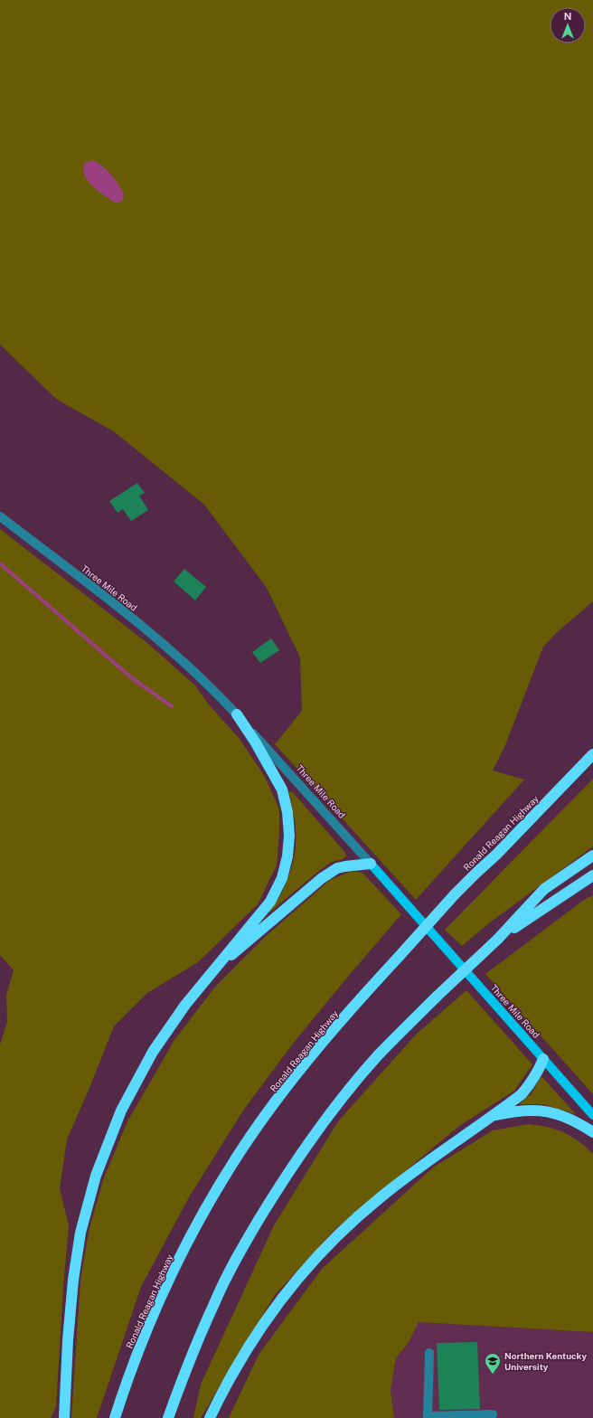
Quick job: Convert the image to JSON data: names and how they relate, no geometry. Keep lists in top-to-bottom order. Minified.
{"streets":{"highway":["Ronald Reagan Highway"],"main road":["Three Mile Road"]},"places":{"school or university":["Northern Kentucky University"]},"north":"top"}
